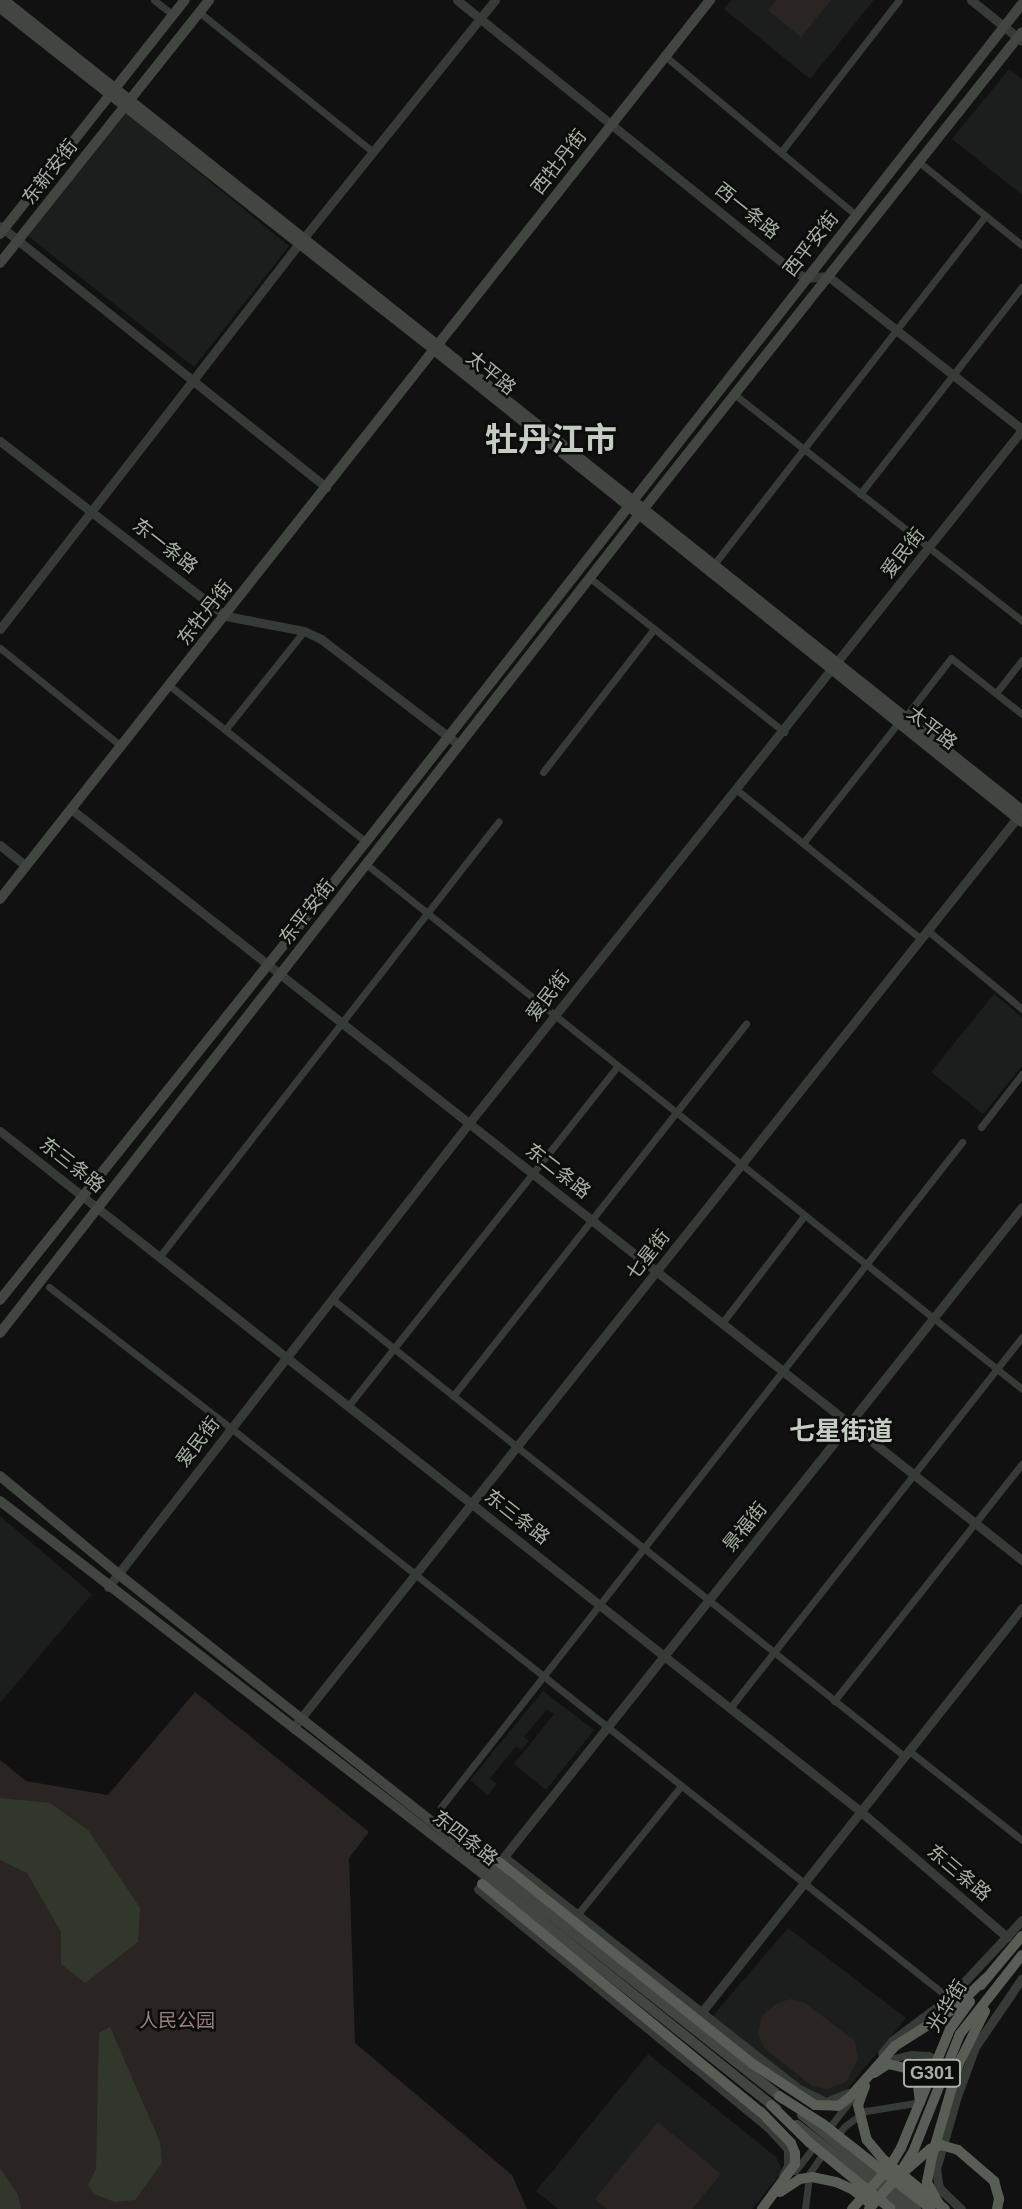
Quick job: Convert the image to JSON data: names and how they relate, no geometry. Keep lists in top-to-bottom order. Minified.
{"streets":{"highway":["光华街","G301"],"main road":["西牡丹街","东新安街","西平安街","太平路","东牡丹街","东平安街","东四条路"],"street":["西一条路","东一条路","爱民街","东三条路","东二条路","七星街","景福街"]},"crossings":[["西牡丹街","西一条路"],["西牡丹街","太平路"],["西牡丹街","东牡丹街"],["东新安街","太平路"],["西一条路","西平安街"],["西平安街","太平路"],["西平安街","东平安街"],["太平路","爱民街"],["太平路","东牡丹街"],["太平路","东平安街"],["太平路","七星街"],["东一条路","东牡丹街"],["东一条路","东平安街"],["爱民街","东三条路"],["爱民街","东二条路"],["爱民街","东四条路"],["东牡丹街","东二条路"],["东平安街","东三条路"],["东平安街","东二条路"],["东三条路","七星街"],["东三条路","景福街"],["东三条路","光华街"],["东二条路","七星街"],["东二条路","景福街"],["七星街","东四条路"],["景福街","东四条路"]],"districts":["牡丹江市","七星街道"],"parks":["人民公园"]}
